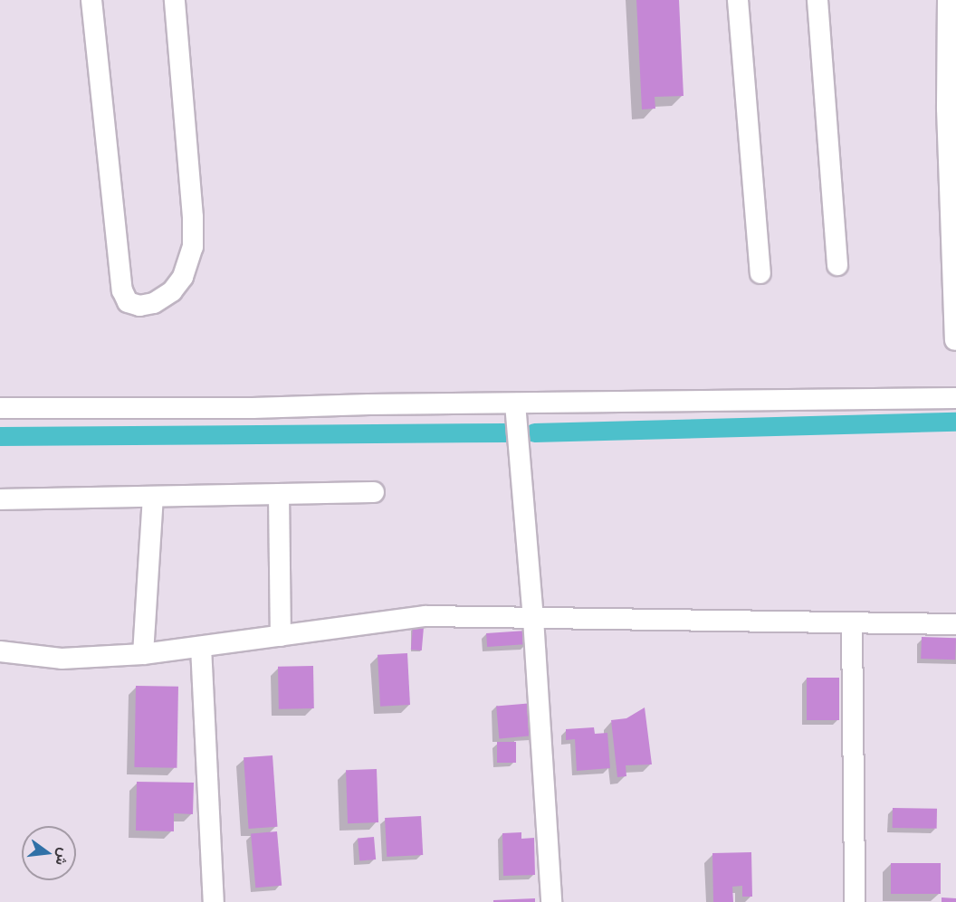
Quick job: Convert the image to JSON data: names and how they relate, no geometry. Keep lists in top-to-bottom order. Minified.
{"north":"right"}
